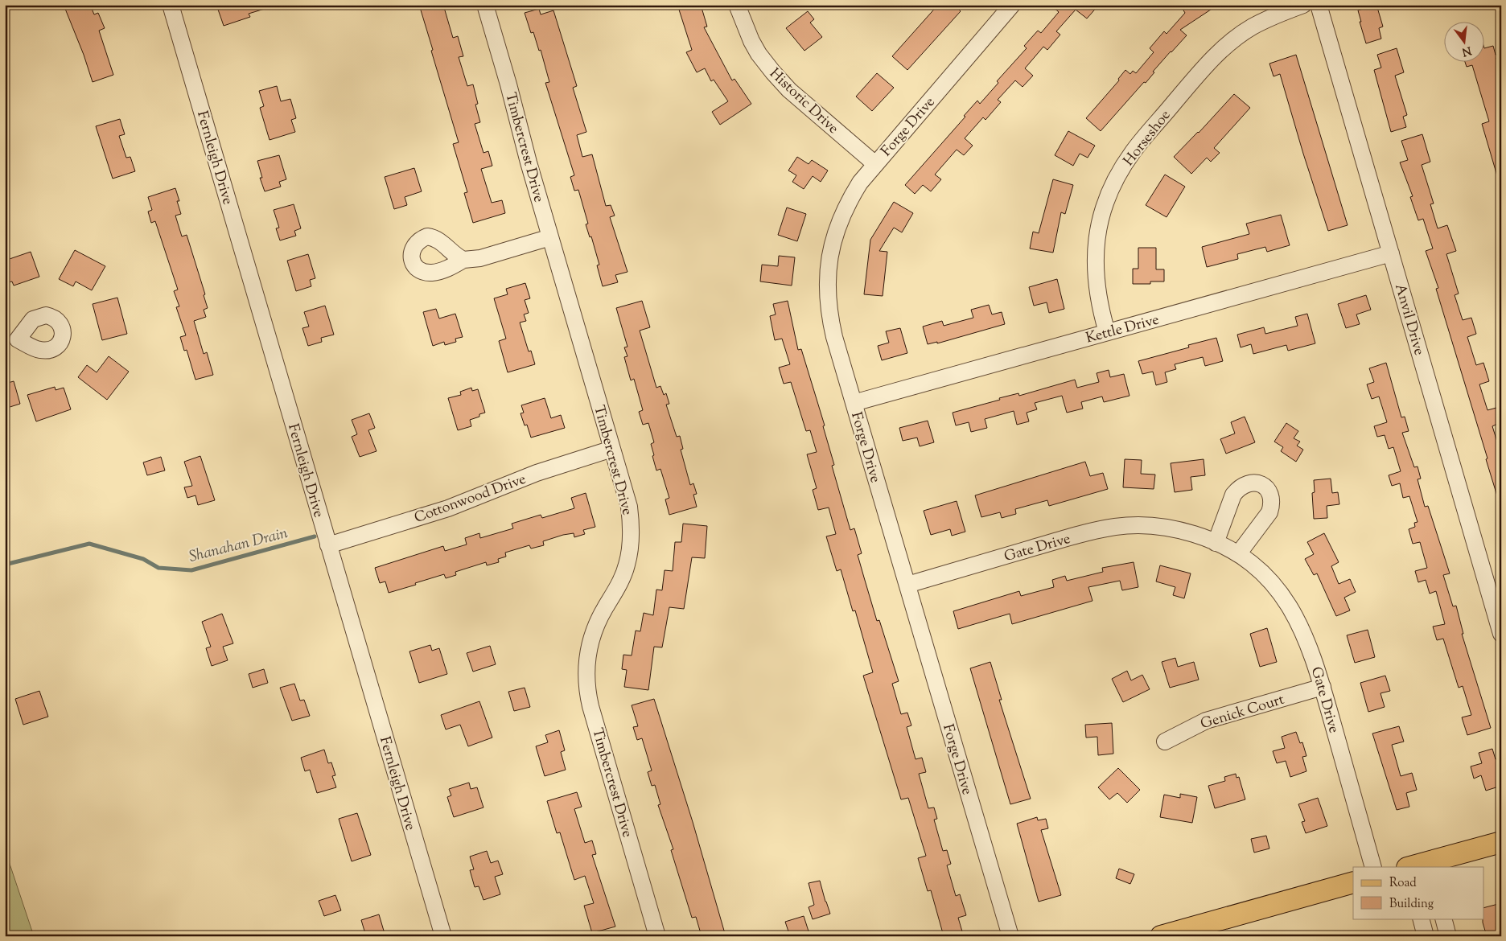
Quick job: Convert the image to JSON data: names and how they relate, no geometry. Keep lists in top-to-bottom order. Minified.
{"streets":{"street":["Historic Drive","Forge Drive","Horseshoe","Timbercrest Drive","Fernleigh Drive","Anvil Drive","Kettle Drive","Cottonwood Drive","Gate Drive","Genick Court"]},"crossings":[["Historic Drive","Forge Drive"],["Forge Drive","Kettle Drive"],["Forge Drive","Gate Drive"],["Horseshoe","Kettle Drive"],["Timbercrest Drive","Cottonwood Drive"],["Fernleigh Drive","Cottonwood Drive"],["Anvil Drive","Kettle Drive"],["Gate Drive","Genick Court"]],"water":["Shanahan Drain"],"legend":["Road","Building"],"north":"bottom"}
